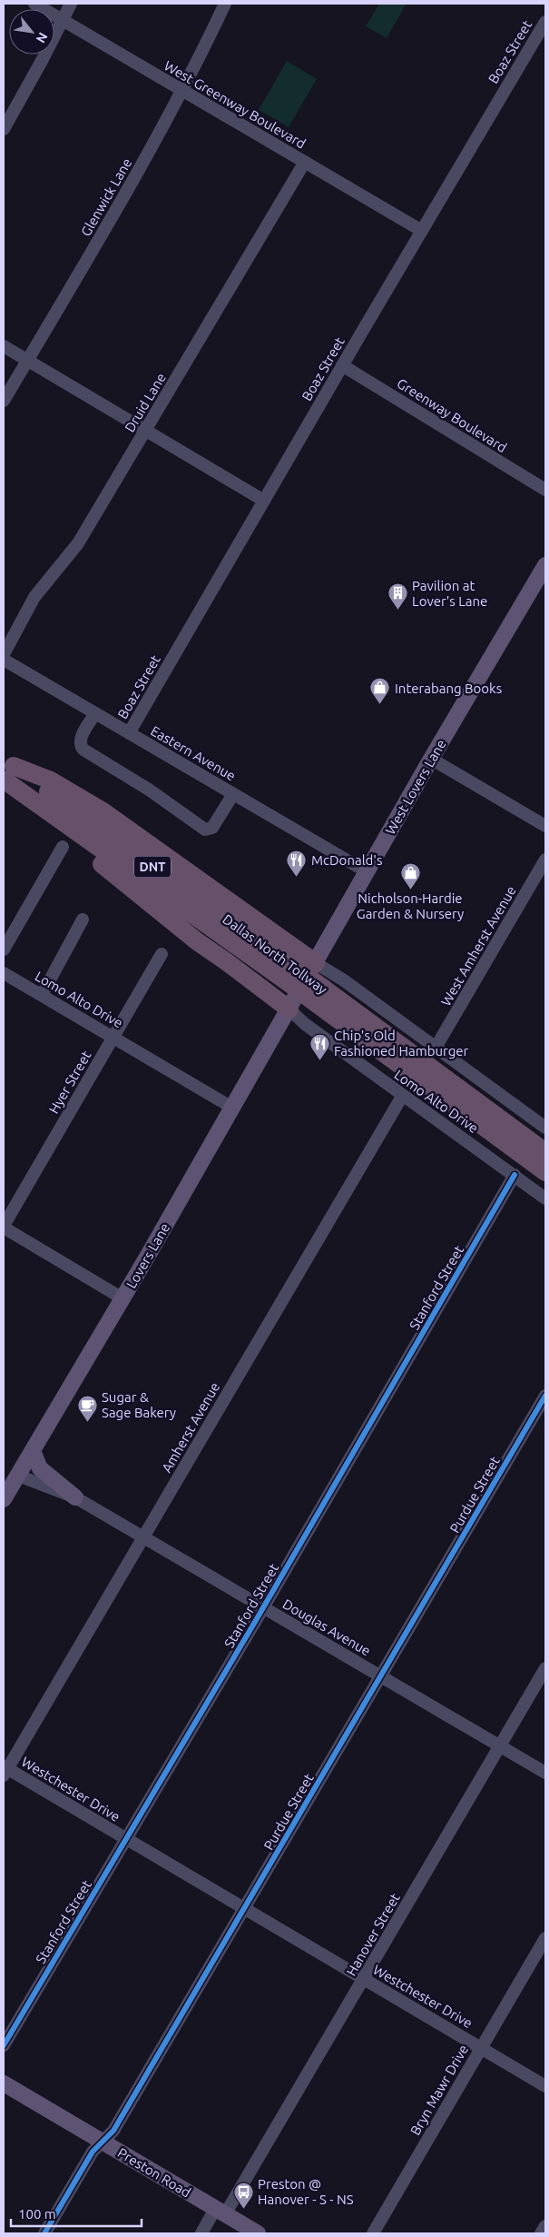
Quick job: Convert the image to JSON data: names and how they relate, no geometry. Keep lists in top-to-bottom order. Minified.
{"streets":{"highway":["DNT","Dallas North Tollway"],"main road":["West Lovers Lane","Lovers Lane","Preston Road"],"street":["Boaz Street","West Greenway Boulevard","Glenwick Lane","Druid Lane","Greenway Boulevard","Eastern Avenue","West Amherst Avenue","Lomo Alto Drive","Hyer Street","Stanford Street","Amherst Avenue","Purdue Street","Douglas Avenue","Westchester Drive","Hanover Street","Bryn Mawr Drive"]},"crossings":[["Boaz Street","West Greenway Boulevard"],["Boaz Street","Greenway Boulevard"],["Boaz Street","Eastern Avenue"],["West Greenway Boulevard","Glenwick Lane"],["West Greenway Boulevard","Druid Lane"],["Eastern Avenue","West Lovers Lane"],["West Lovers Lane","Lomo Alto Drive"],["West Lovers Lane","Lovers Lane"],["Lomo Alto Drive","Hyer Street"],["Lomo Alto Drive","Lovers Lane"],["Lomo Alto Drive","Stanford Street"],["Lomo Alto Drive","Amherst Avenue"],["Lovers Lane","Douglas Avenue"],["Stanford Street","Douglas Avenue"],["Stanford Street","Westchester Drive"],["Amherst Avenue","Douglas Avenue"],["Amherst Avenue","Westchester Drive"],["Purdue Street","Douglas Avenue"],["Purdue Street","Westchester Drive"],["Purdue Street","Preston Road"],["Douglas Avenue","Hanover Street"],["Westchester Drive","Hanover Street"],["Westchester Drive","Bryn Mawr Drive"],["Hanover Street","Preston Road"]],"places":{"building":["Pavilion at Lover's Lane"],"shop":["Interabang Books","Nicholson-Hardie Garden & Nursery"],"restaurant":["McDonald's","Chip's Old Fashioned Hamburger"],"cafe":["Sugar & Sage Bakery"],"bus stop":["Preston @ Hanover - S - NS"]},"scale_bar":"100 m","north":"bottom right"}
